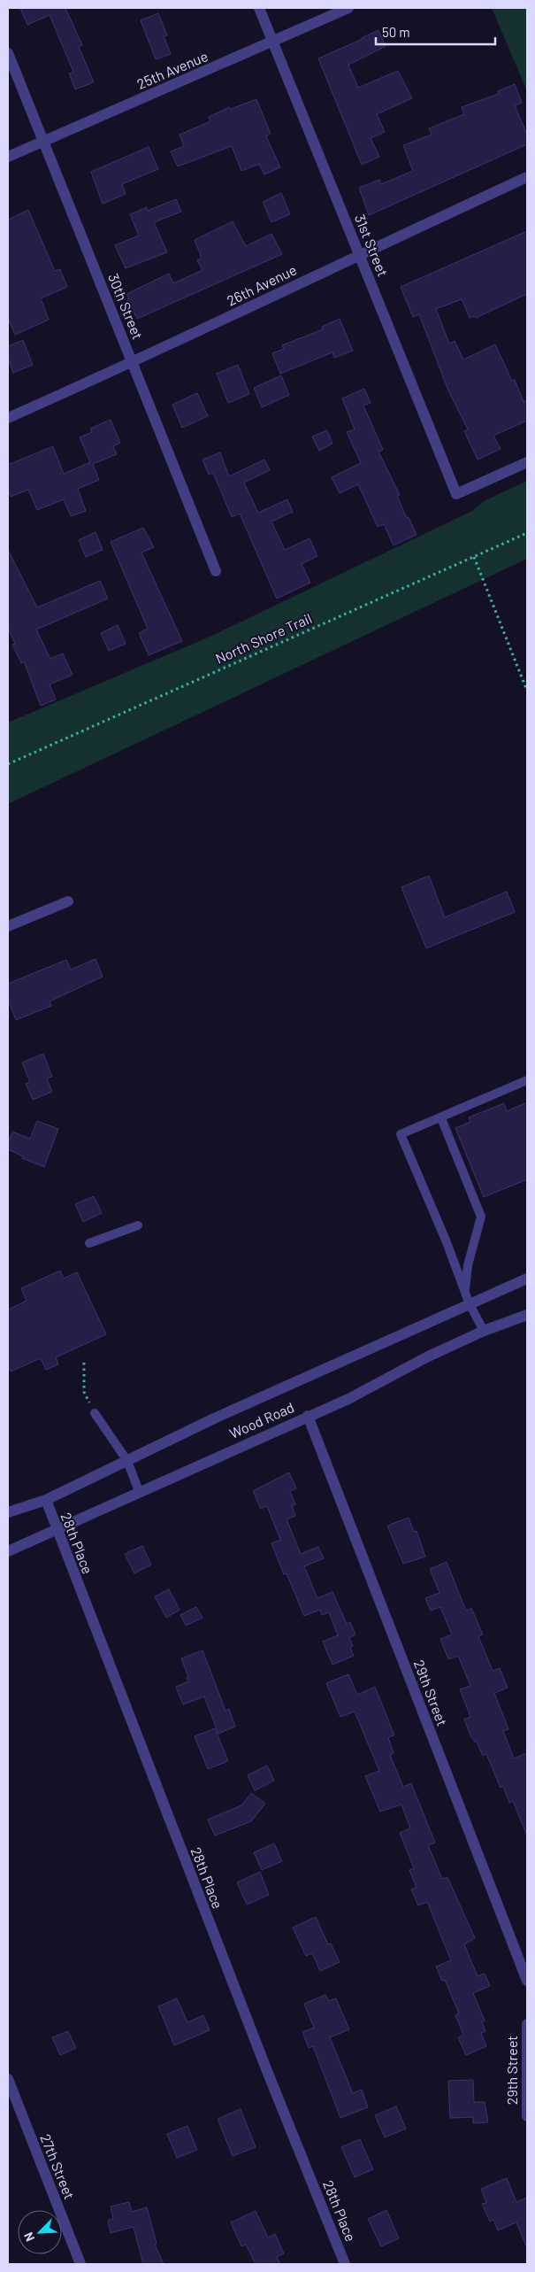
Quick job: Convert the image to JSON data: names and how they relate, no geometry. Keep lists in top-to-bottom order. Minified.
{"streets":{"street":["25th Avenue","31st Street","26th Avenue","30th Street","Wood Road","28th Place","29th Street","27th Street"],"path":["North Shore Trail"]},"crossings":[["25th Avenue","31st Street"],["25th Avenue","30th Street"],["31st Street","26th Avenue"],["26th Avenue","30th Street"],["Wood Road","28th Place"],["Wood Road","29th Street"]],"scale_bar":"50 m","north":"bottom left"}
